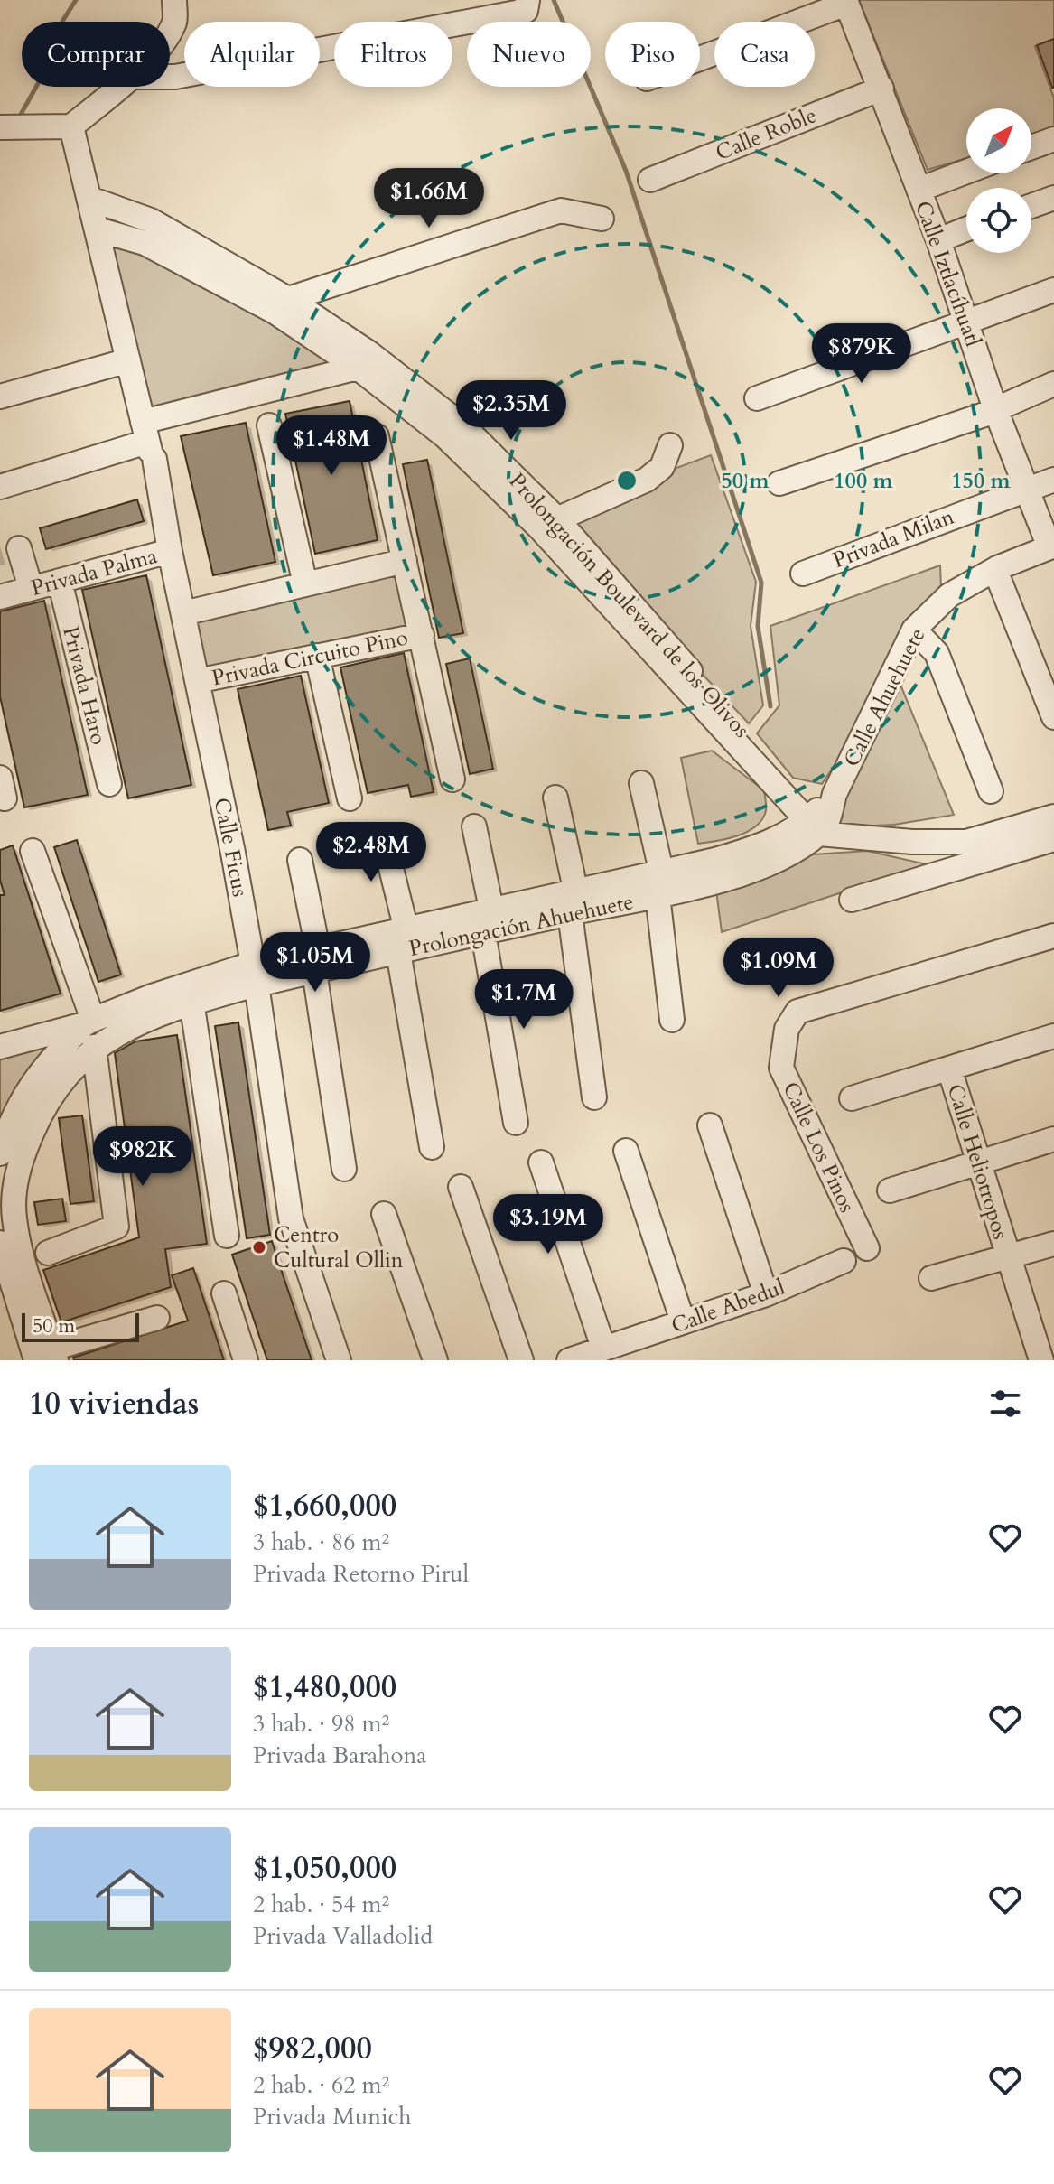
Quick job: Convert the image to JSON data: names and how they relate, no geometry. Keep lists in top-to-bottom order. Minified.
{"streets":{"street":["Calle Roble","Calle Iztlacíhuatl","Privada Milan","Privada Palma","Prolongación Boulevard de los Olivos","Privada Circuito Pino","Privada Haro","Calle Ahuehuete","Calle Ficus","Prolongación Ahuehuete","Calle Los Pinos","Calle Heliotropos","Calle Abedul"]},"crossings":[["Calle Roble","Calle Iztlacíhuatl"],["Calle Iztlacíhuatl","Privada Milan"],["Calle Iztlacíhuatl","Calle Ahuehuete"],["Privada Palma","Privada Haro"],["Privada Palma","Calle Ficus"],["Prolongación Boulevard de los Olivos","Calle Ahuehuete"],["Prolongación Boulevard de los Olivos","Calle Ficus"],["Prolongación Boulevard de los Olivos","Prolongación Ahuehuete"],["Privada Circuito Pino","Calle Ficus"],["Calle Ahuehuete","Prolongación Ahuehuete"],["Calle Ficus","Prolongación Ahuehuete"]],"places":["Centro Cultural Ollin"],"scale_bar":"50 m","north":"top right","page":{"chip":["Comprar","Alquilar","Filtros","Nuevo","Piso","Casa"],"price":["$1.66M","$879K","$2.35M","$1.48M","$2.48M","$1.05M","$1.09M","$1.7M","$982K","$3.19M"],"scale":"50 m","heading":"10 viviendas","list":[{"name":"$1,660,000","note":"3 hab. · 86 m² · Privada Retorno Pirul"},{"name":"$1,480,000","note":"3 hab. · 98 m² · Privada Barahona"},{"name":"$1,050,000","note":"2 hab. · 54 m² · Privada Valladolid"},{"name":"$982,000","note":"2 hab. · 62 m² · Privada Munich"}]},"rings":["50 m","100 m","150 m"]}
